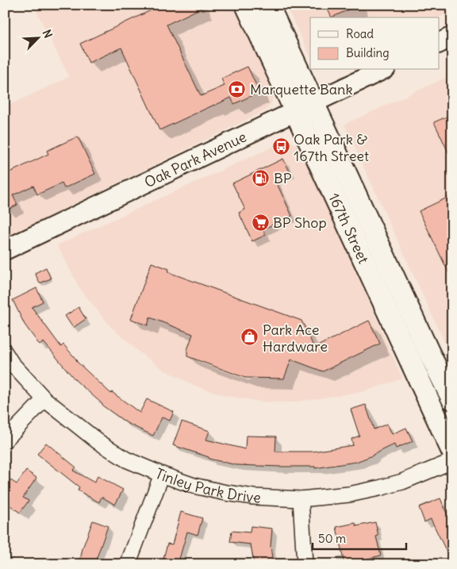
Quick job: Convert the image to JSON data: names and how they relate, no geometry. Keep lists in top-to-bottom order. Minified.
{"streets":{"main road":["167th Street"],"street":["Oak Park Avenue","Tinley Park Drive"]},"crossings":[["Oak Park Avenue","167th Street"]],"places":{"bank":["Marquette Bank"],"bus stop":["Oak Park & 167th Street"],"fuel station":["BP"],"supermarket":["BP Shop"],"shop":["Park Ace Hardware"]},"legend":["Road","Building"],"scale_bar":"50 m","north":"top right"}
